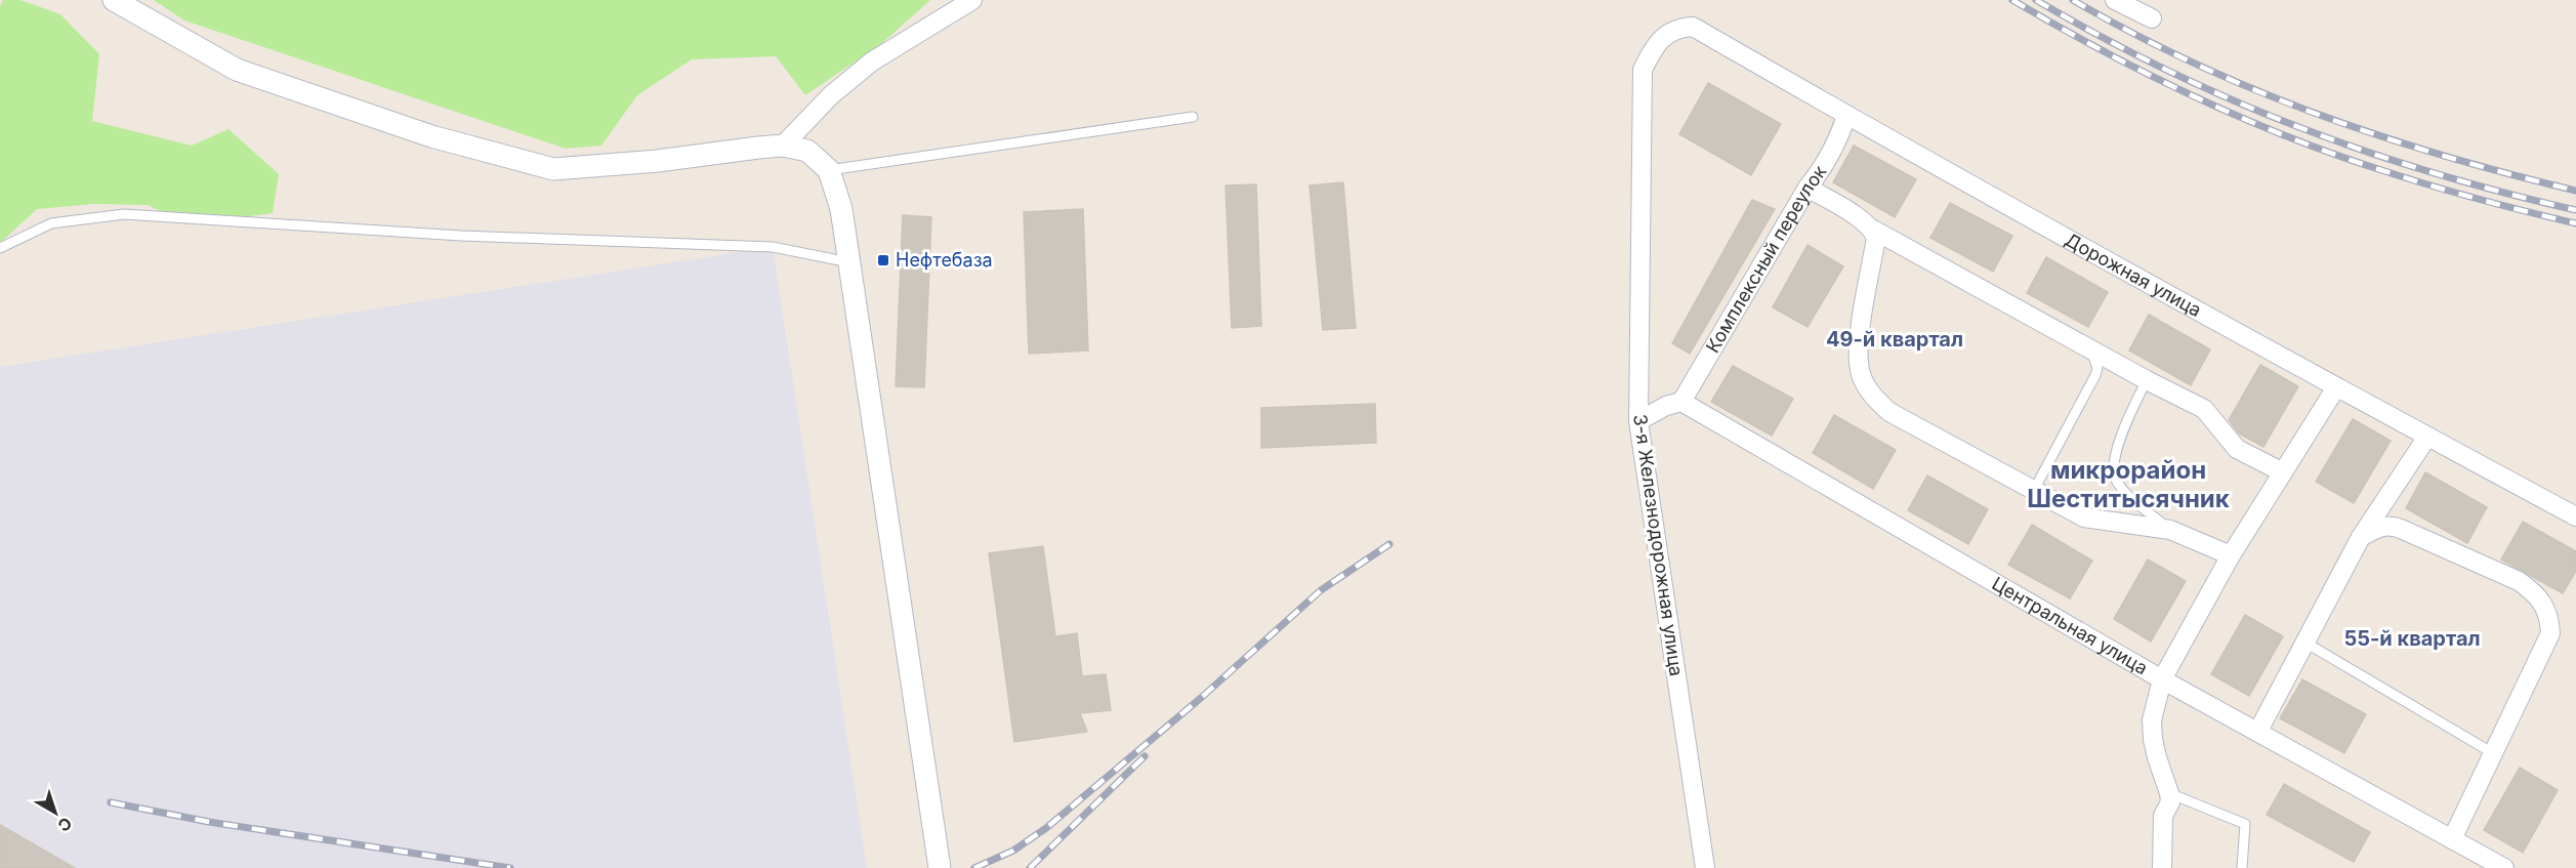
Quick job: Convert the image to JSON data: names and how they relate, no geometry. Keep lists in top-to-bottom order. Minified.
{"streets":{"street":["Комплексный переулок","Дорожная улица","3-я Железнодорожная улица","Центральная улица"]},"crossings":[["Комплексный переулок","Дорожная улица"],["Комплексный переулок","Центральная улица"],["Дорожная улица","3-я Железнодорожная улица"]],"districts":["49-й квартал","микрорайон Шеститысячник","55-й квартал"],"places":{"transit":["Нефтебаза"]},"north":"bottom right"}
